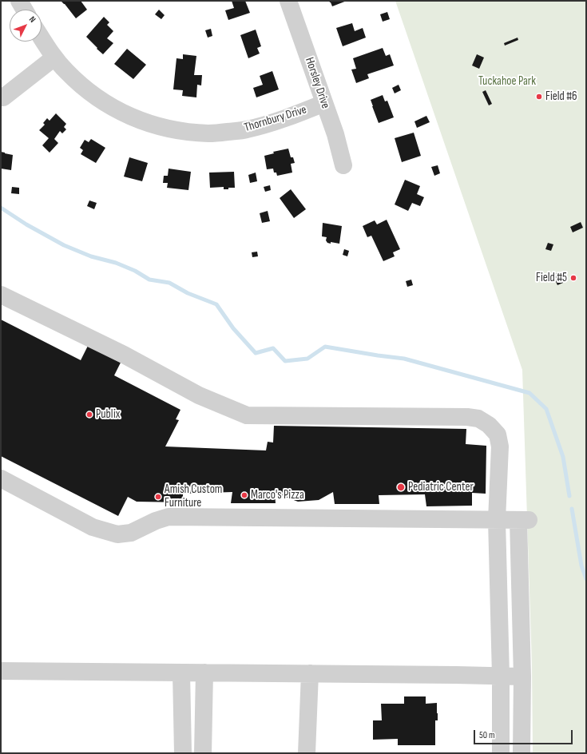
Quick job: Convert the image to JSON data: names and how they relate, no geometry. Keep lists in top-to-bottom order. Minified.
{"streets":{"street":["Horsley Drive","Thornbury Drive"]},"crossings":[["Horsley Drive","Thornbury Drive"]],"parks":["Tuckahoe Park"],"places":["Field #6","Field #5","Publix","Pediatric Center","Marco's Pizza","Amish Custom Furniture"],"scale_bar":"50 m","north":"top right"}
